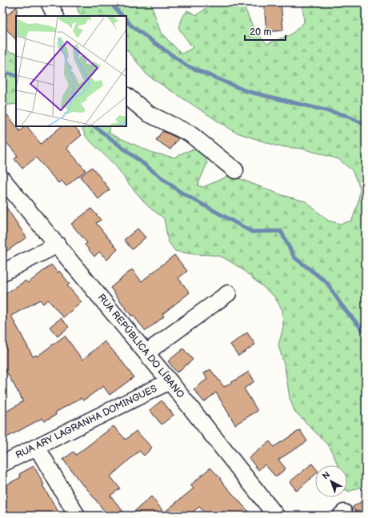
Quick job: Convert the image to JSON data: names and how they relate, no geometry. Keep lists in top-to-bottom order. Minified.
{"streets":{"street":["RUA REPÚBLICA DO LÍBANO","RUA ARY LAGRANHA DOMINGUES"]},"crossings":[["RUA REPÚBLICA DO LÍBANO","RUA ARY LAGRANHA DOMINGUES"]],"scale_bar":"20 m","north":"top left"}
